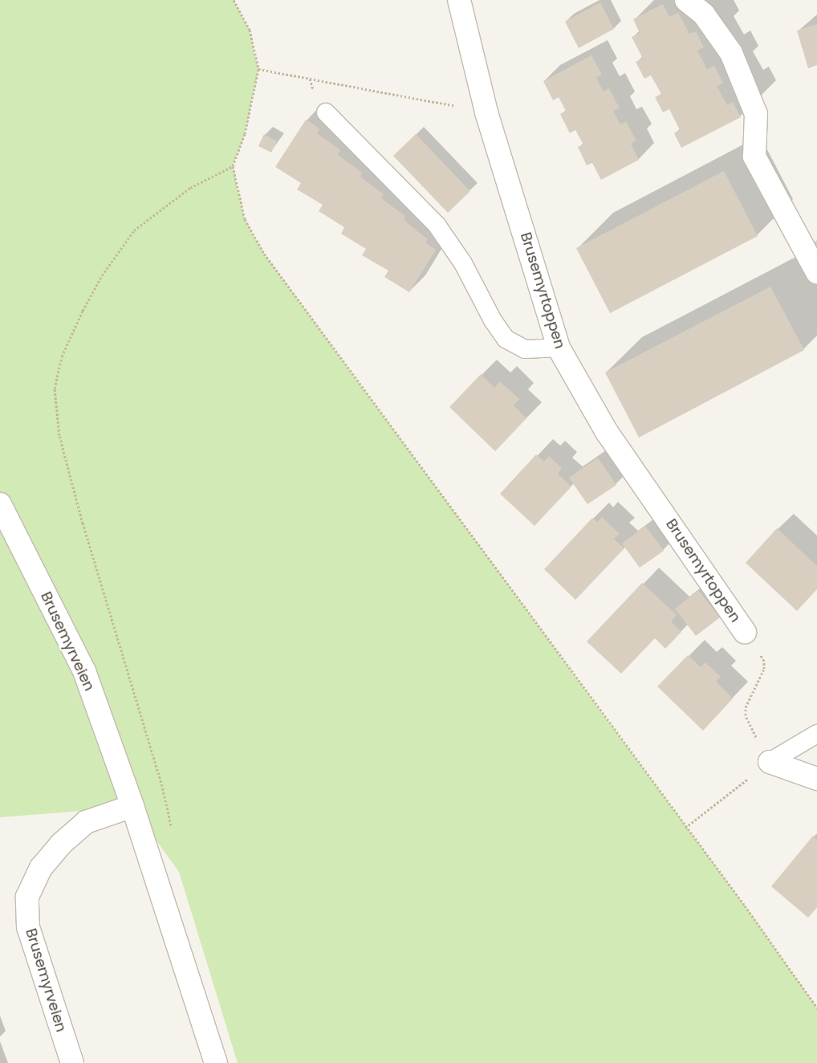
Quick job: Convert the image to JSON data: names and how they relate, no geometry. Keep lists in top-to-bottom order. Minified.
{"streets":{"street":["Brusemyrtoppen","Brusemyrveien"]}}
